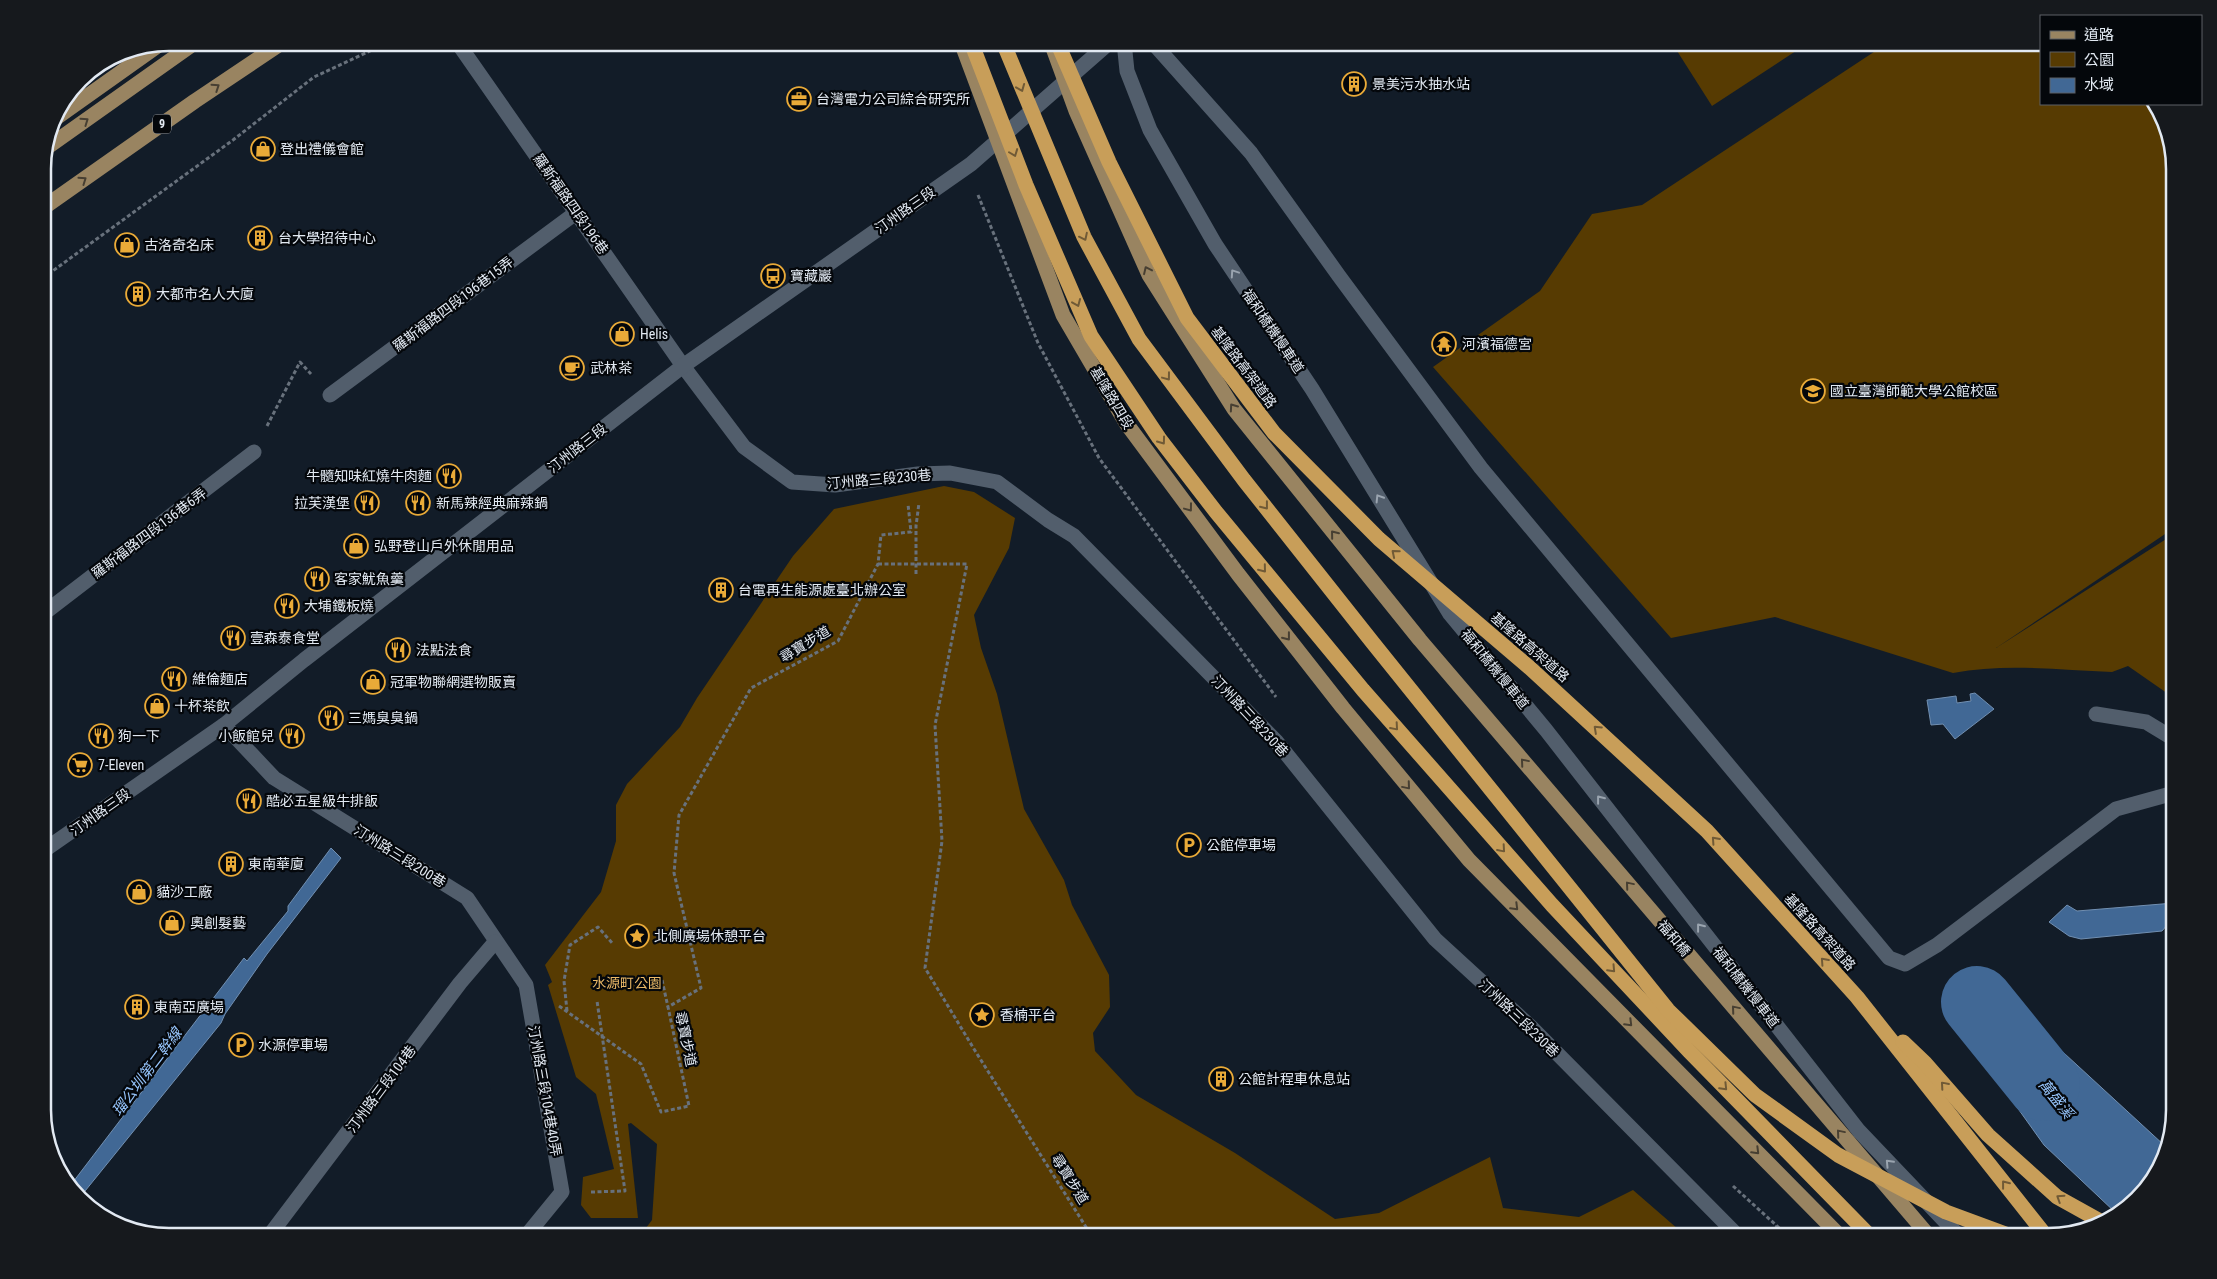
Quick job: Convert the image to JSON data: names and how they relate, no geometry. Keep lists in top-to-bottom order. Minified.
{"streets":{"highway":["基隆路高架道路"],"main road":["9","基隆路四段","福和橋"],"street":["羅斯福路四段196巷","汀州路三段","羅斯福路四段196巷15弄","福和橋機慢車道","汀州路三段230巷","羅斯福路四段136巷6弄","汀州路三段200巷","汀州路三段104巷","汀州路三段104巷40弄"],"path":["尋寶步道"]},"crossings":[["羅斯福路四段196巷","汀州路三段"],["羅斯福路四段196巷","羅斯福路四段196巷15弄"],["羅斯福路四段196巷","汀州路三段230巷"],["汀州路三段","基隆路四段"],["汀州路三段","汀州路三段230巷"],["汀州路三段","汀州路三段200巷"],["汀州路三段","福和橋"],["汀州路三段200巷","汀州路三段104巷"],["汀州路三段200巷","汀州路三段104巷40弄"],["汀州路三段104巷","汀州路三段104巷40弄"]],"one_way":["福和橋機慢車道","基隆路四段","福和橋"],"water":["瑠公圳第二幹線","萬盛溪"],"parks":["水源町公園"],"places":{"building":["景美污水抽水站","台大學招待中心","大都市名人大廈","台電再生能源處臺北辦公室","東南華廈","東南亞廣場","公館計程車休息站"],"office":["台灣電力公司綜合研究所"],"shop":["登出禮儀會館","古洛奇名床","Helis","弘野登山戶外休閒用品","冠軍物聯網選物販賣","十杯茶飲","貓沙工廠","奧創髮藝"],"bus stop":["寶藏巖"],"temple":["河濱福德宮"],"cafe":["武林茶"],"school or university":["國立臺灣師範大學公館校區"],"restaurant":["牛髓知味紅燒牛肉麵","拉芙漢堡","新馬辣經典麻辣鍋","客家魷魚羹","大埔鐵板燒","壹森泰食堂","法點法食","維倫麵店","三媽臭臭鍋","狗一下","小飯館兒","酷必五星級牛排飯"],"supermarket":["7-Eleven"],"parking":["公館停車場","水源停車場"],"place":["北側廣場休憩平台","香楠平台"]},"legend":["道路","公園","水域"]}
